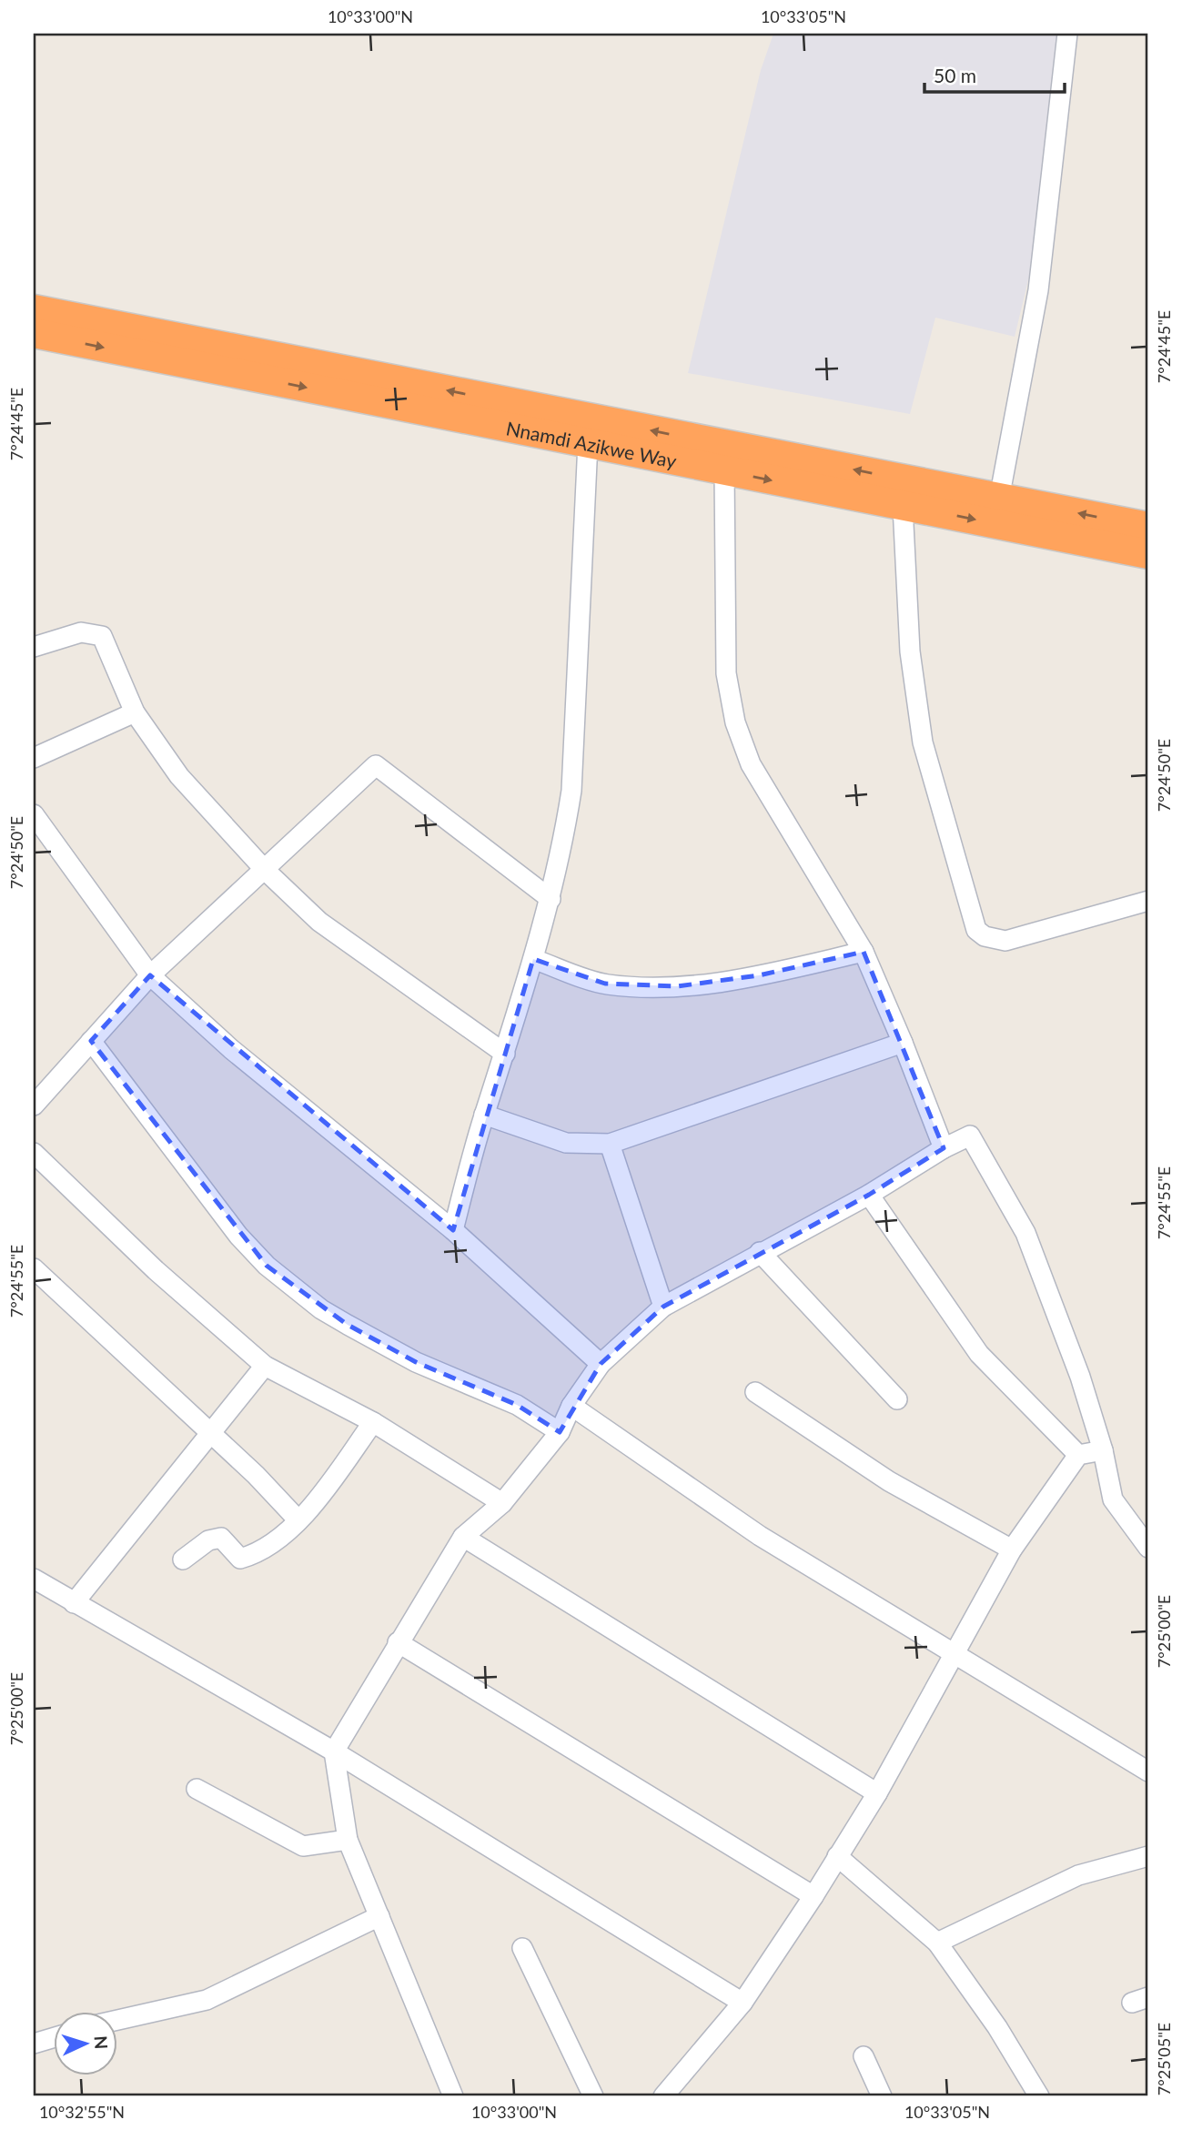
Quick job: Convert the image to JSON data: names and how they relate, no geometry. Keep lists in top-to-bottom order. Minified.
{"streets":{"highway":["Nnamdi Azikwe Way"]},"scale_bar":"50 m","north":"right","coordinates":["10°33'00\"N","10°33'05\"N","7°24'45\"E","7°24'50\"E","7°24'55\"E","7°25'00\"E","7°25'05\"E","10°32'55\"N"]}
